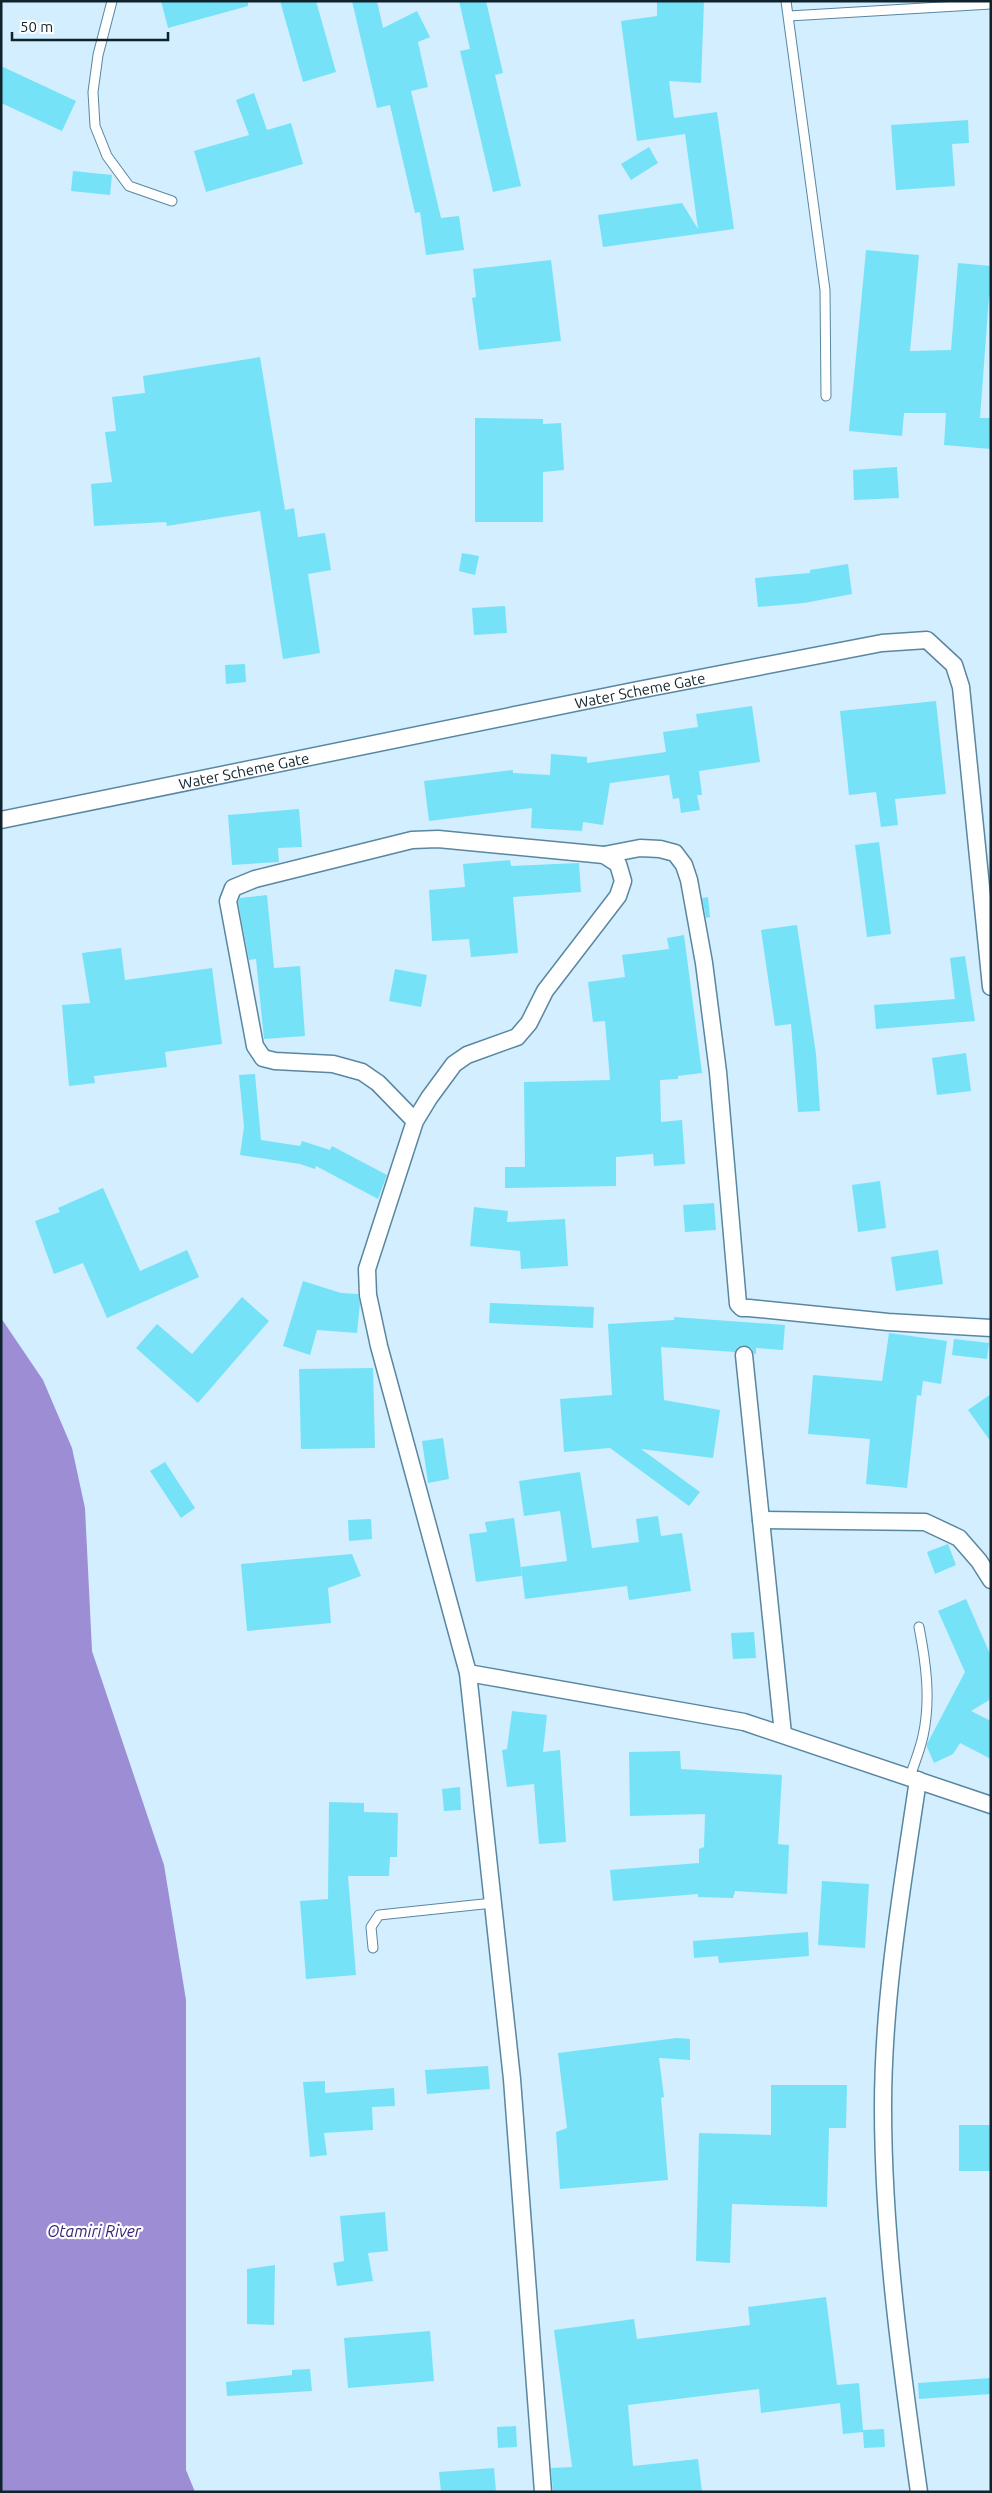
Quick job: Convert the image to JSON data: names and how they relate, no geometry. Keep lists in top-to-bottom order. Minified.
{"streets":{"street":["Water Scheme Gate"]},"water":["Otamiri River"],"scale_bar":"50 m"}
